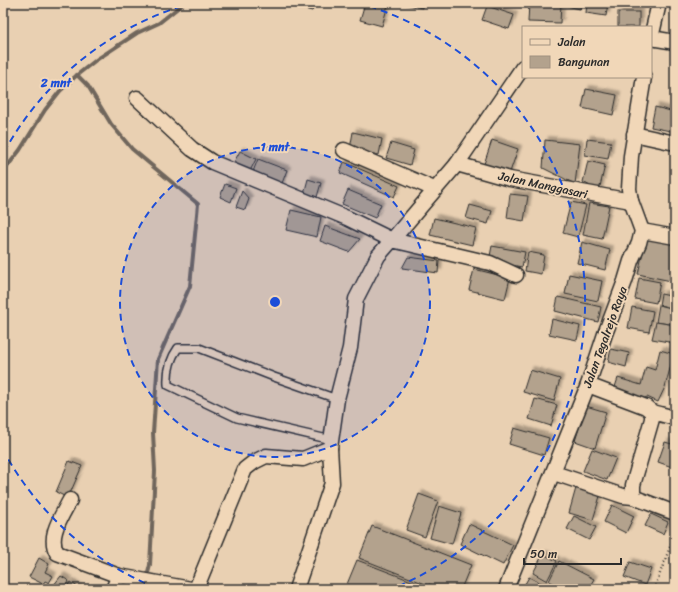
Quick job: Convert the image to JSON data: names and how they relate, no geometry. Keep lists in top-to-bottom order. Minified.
{"streets":{"street":["Jalan Manggasari","Jalan Tegalrejo Raya"]},"legend":["Jalan","Bangunan"],"scale_bar":"50 m","rings":["2 mnt","1 mnt"]}
